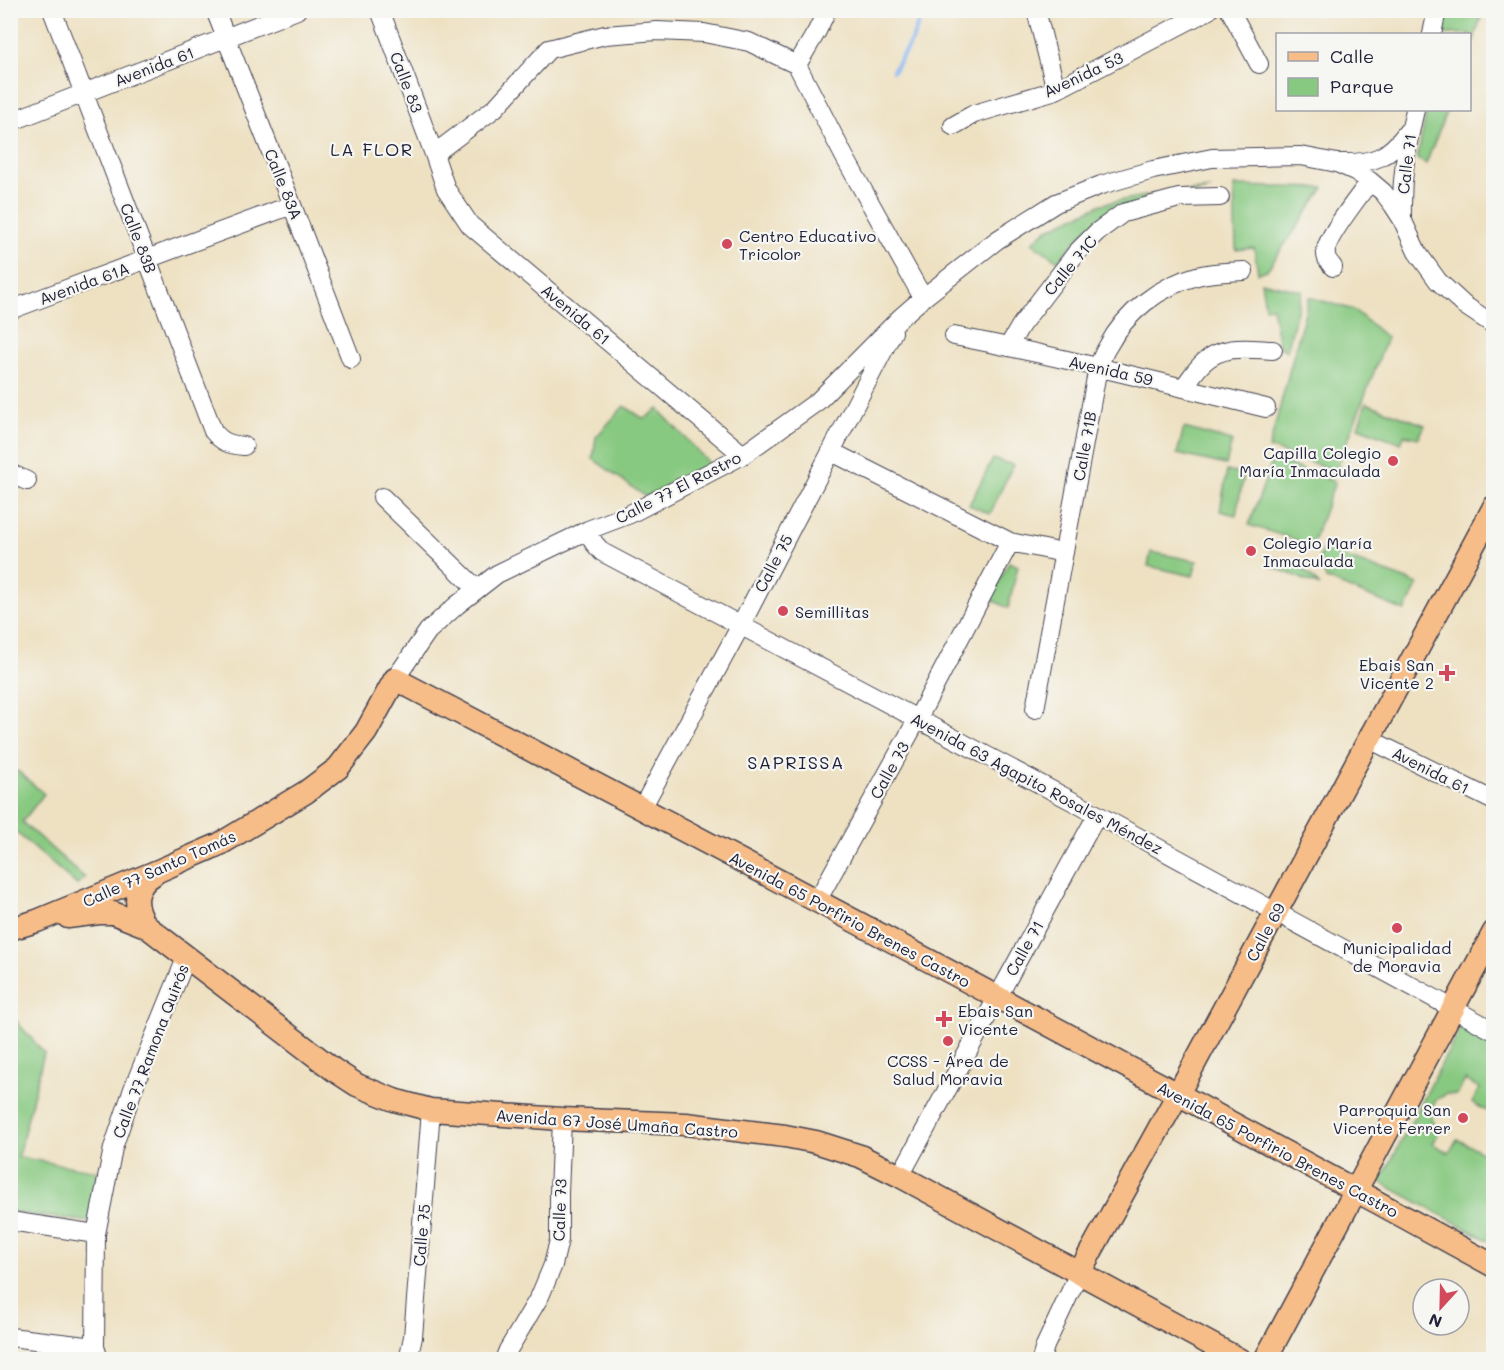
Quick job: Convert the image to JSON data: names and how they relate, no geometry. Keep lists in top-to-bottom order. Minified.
{"streets":{"main road":["Calle 77 Santo Tomás","Avenida 65 Porfirio Brenes Castro","Calle 69","Avenida 67 José Umaña Castro"],"street":["Avenida 61","Avenida 53","Calle 83","Calle 71","Calle 83A","Calle 83B","Calle 71C","Avenida 61A","Avenida 59","Calle 71B","Calle 77 El Rastro","Calle 75","Calle 73","Avenida 63 Agapito Rosales Méndez","Calle 77 Ramona Quirós"]},"crossings":[["Avenida 61","Calle 83"],["Avenida 61","Calle 83A"],["Avenida 61","Calle 83B"],["Avenida 61","Calle 77 El Rastro"],["Avenida 61","Calle 69"],["Calle 71","Avenida 63 Agapito Rosales Méndez"],["Calle 71","Avenida 65 Porfirio Brenes Castro"],["Calle 71","Avenida 67 José Umaña Castro"],["Calle 83A","Avenida 61A"],["Calle 83B","Avenida 61A"],["Calle 71C","Avenida 59"],["Avenida 59","Calle 71B"],["Calle 77 El Rastro","Calle 75"],["Calle 77 El Rastro","Avenida 63 Agapito Rosales Méndez"],["Calle 77 El Rastro","Calle 77 Santo Tomás"],["Calle 77 El Rastro","Avenida 65 Porfirio Brenes Castro"],["Calle 75","Avenida 63 Agapito Rosales Méndez"],["Calle 75","Avenida 65 Porfirio Brenes Castro"],["Calle 75","Avenida 67 José Umaña Castro"],["Calle 73","Avenida 63 Agapito Rosales Méndez"],["Calle 73","Avenida 65 Porfirio Brenes Castro"],["Calle 73","Avenida 67 José Umaña Castro"],["Avenida 63 Agapito Rosales Méndez","Calle 69"],["Calle 77 Santo Tomás","Avenida 65 Porfirio Brenes Castro"],["Calle 77 Santo Tomás","Avenida 67 José Umaña Castro"],["Avenida 65 Porfirio Brenes Castro","Calle 69"],["Calle 69","Avenida 67 José Umaña Castro"],["Calle 77 Ramona Quirós","Avenida 67 José Umaña Castro"]],"districts":["LA FLOR","SAPRISSA"],"places":{"other":["Centro Educativo Tricolor","Capilla Colegio María Inmaculada","Colegio María Inmaculada","Semillitas","Municipalidad de Moravia","CCSS - Área de Salud Moravia","Parroquia San Vicente Ferrer"],"health":["Ebais San Vicente 2","Ebais San Vicente"]},"legend":["Calle","Parque"],"north":"bottom"}
